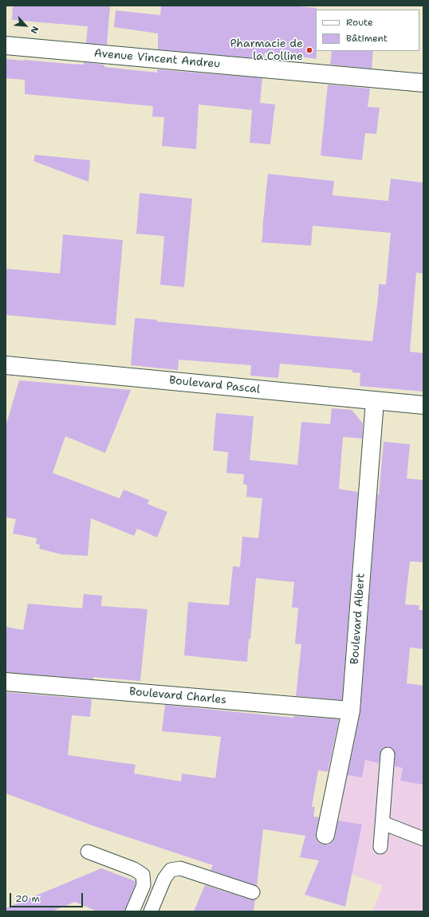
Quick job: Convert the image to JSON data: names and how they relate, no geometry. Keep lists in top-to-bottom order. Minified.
{"streets":{"street":["Avenue Vincent Andreu","Boulevard Pascal","Boulevard Albert","Boulevard Charles"]},"crossings":[["Boulevard Pascal","Boulevard Albert"],["Boulevard Albert","Boulevard Charles"]],"places":["Pharmacie de la Colline"],"legend":["Route","Bâtiment"],"scale_bar":"20 m","north":"bottom right"}
